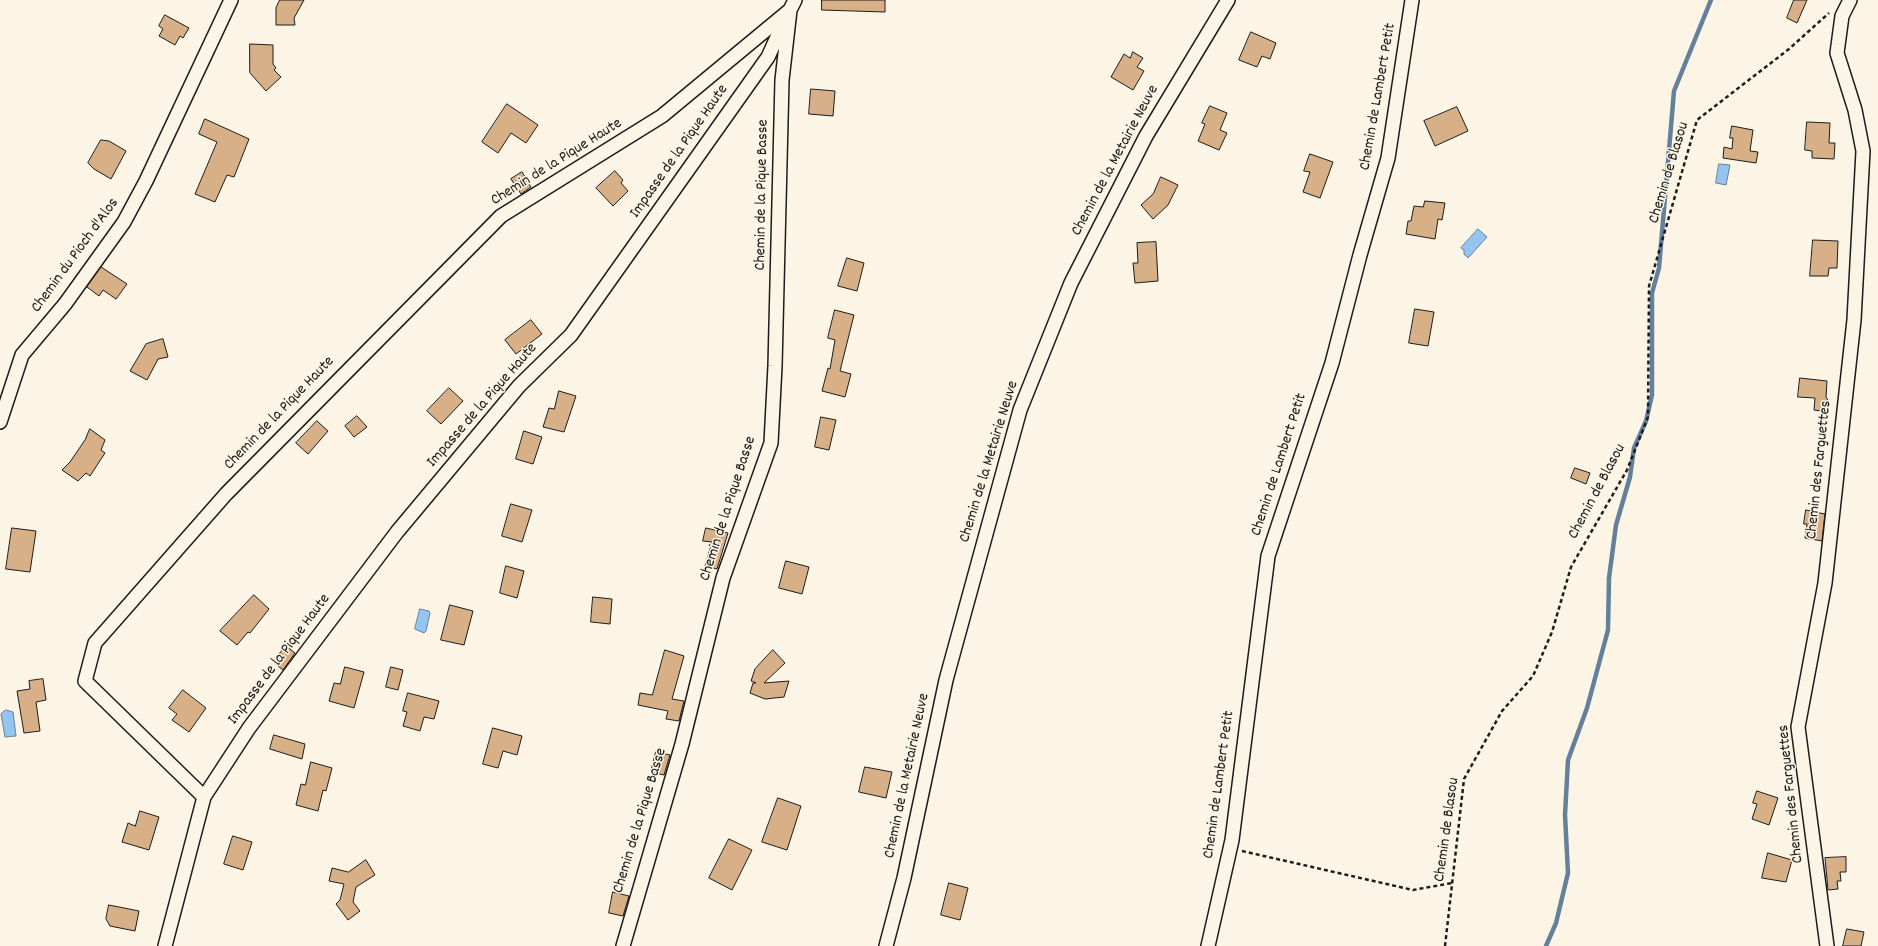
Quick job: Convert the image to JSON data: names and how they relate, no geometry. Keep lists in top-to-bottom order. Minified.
{"streets":{"street":["Chemin de Lambert Petit","Impasse de la Pique Haute","Chemin de la Metairie Neuve","Chemin de la Pique Haute","Chemin de la Pique Basse","Chemin du Pioch d'Alos","Chemin des Farguettes"],"path":["Chemin de Blasou"]},"crossings":[["Impasse de la Pique Haute","Chemin de la Pique Haute"],["Impasse de la Pique Haute","Chemin de la Pique Basse"],["Chemin de la Pique Haute","Chemin de la Pique Basse"]]}
